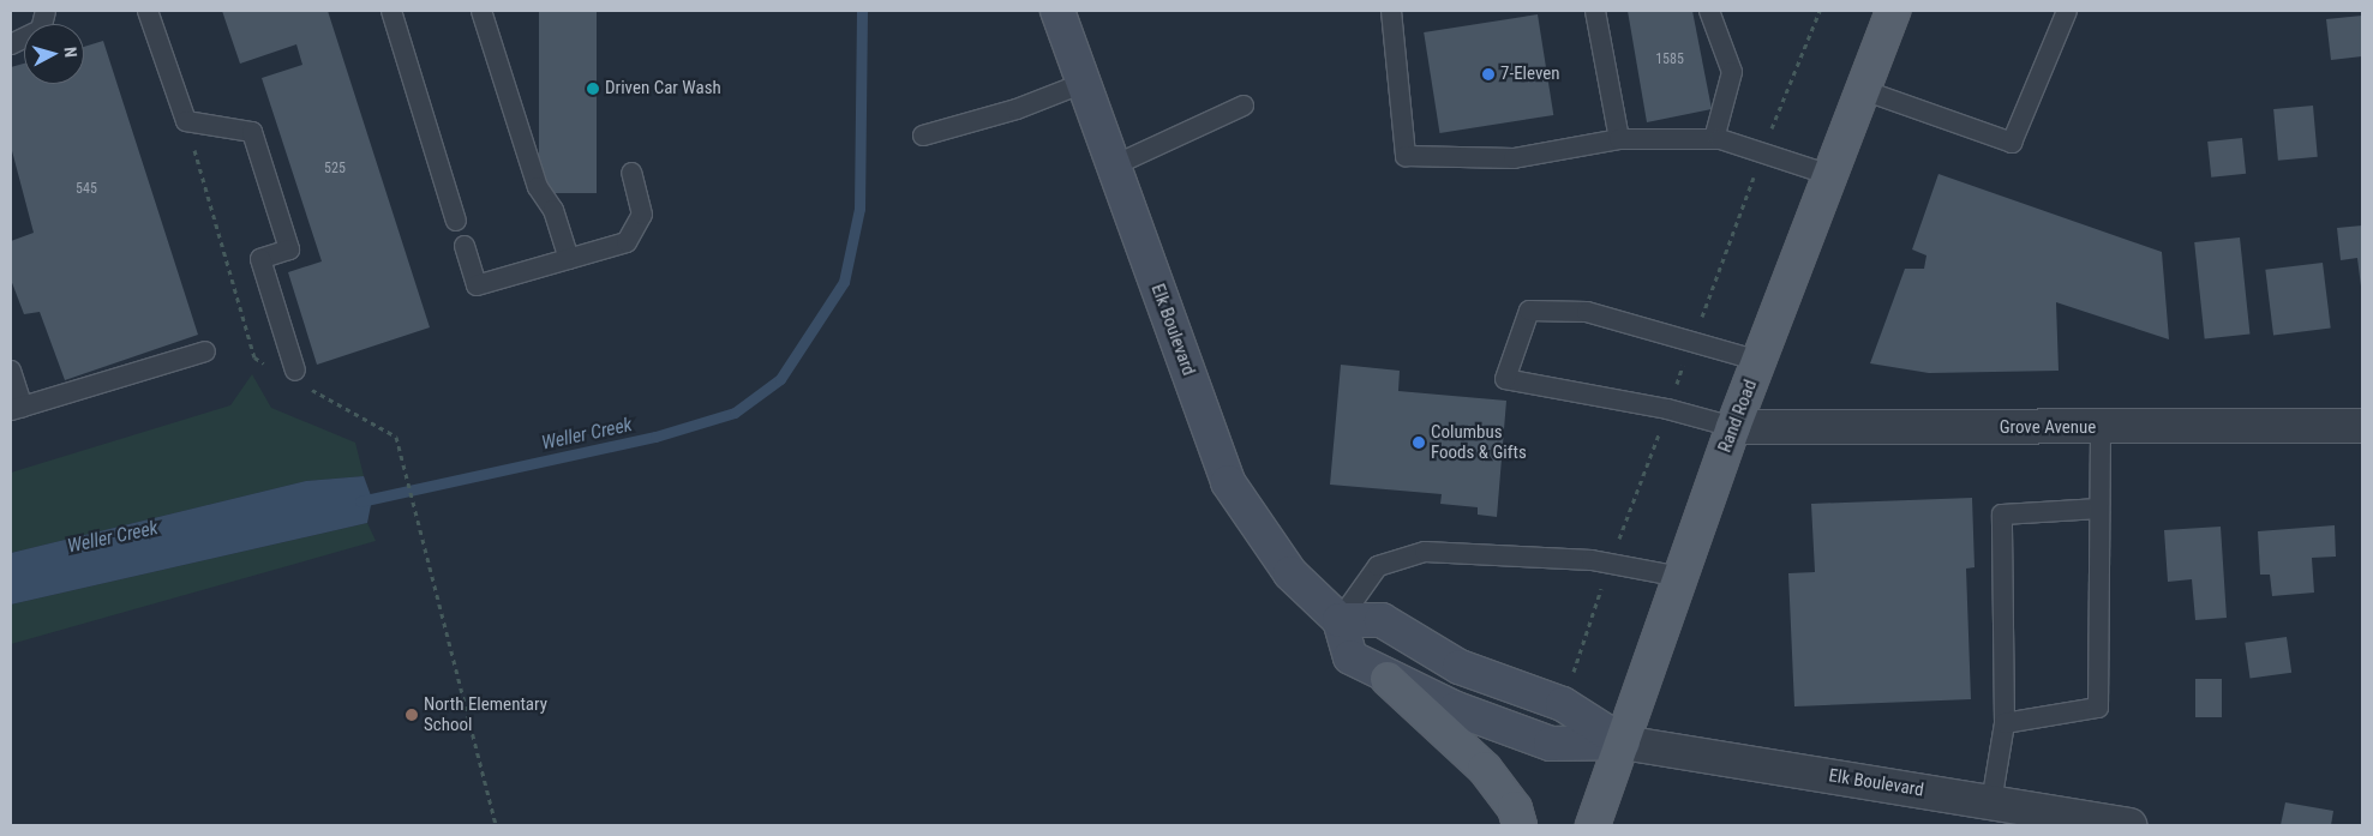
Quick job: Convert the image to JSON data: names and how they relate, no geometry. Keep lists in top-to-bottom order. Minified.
{"streets":{"main road":["Elk Boulevard","Rand Road"],"street":["Grove Avenue"]},"crossings":[["Elk Boulevard","Rand Road"],["Rand Road","Grove Avenue"]],"water":["Weller Creek"],"places":["7-Eleven","Driven Car Wash","Columbus Foods & Gifts","North Elementary School"],"house_numbers":["1585","525","545"],"north":"right"}
